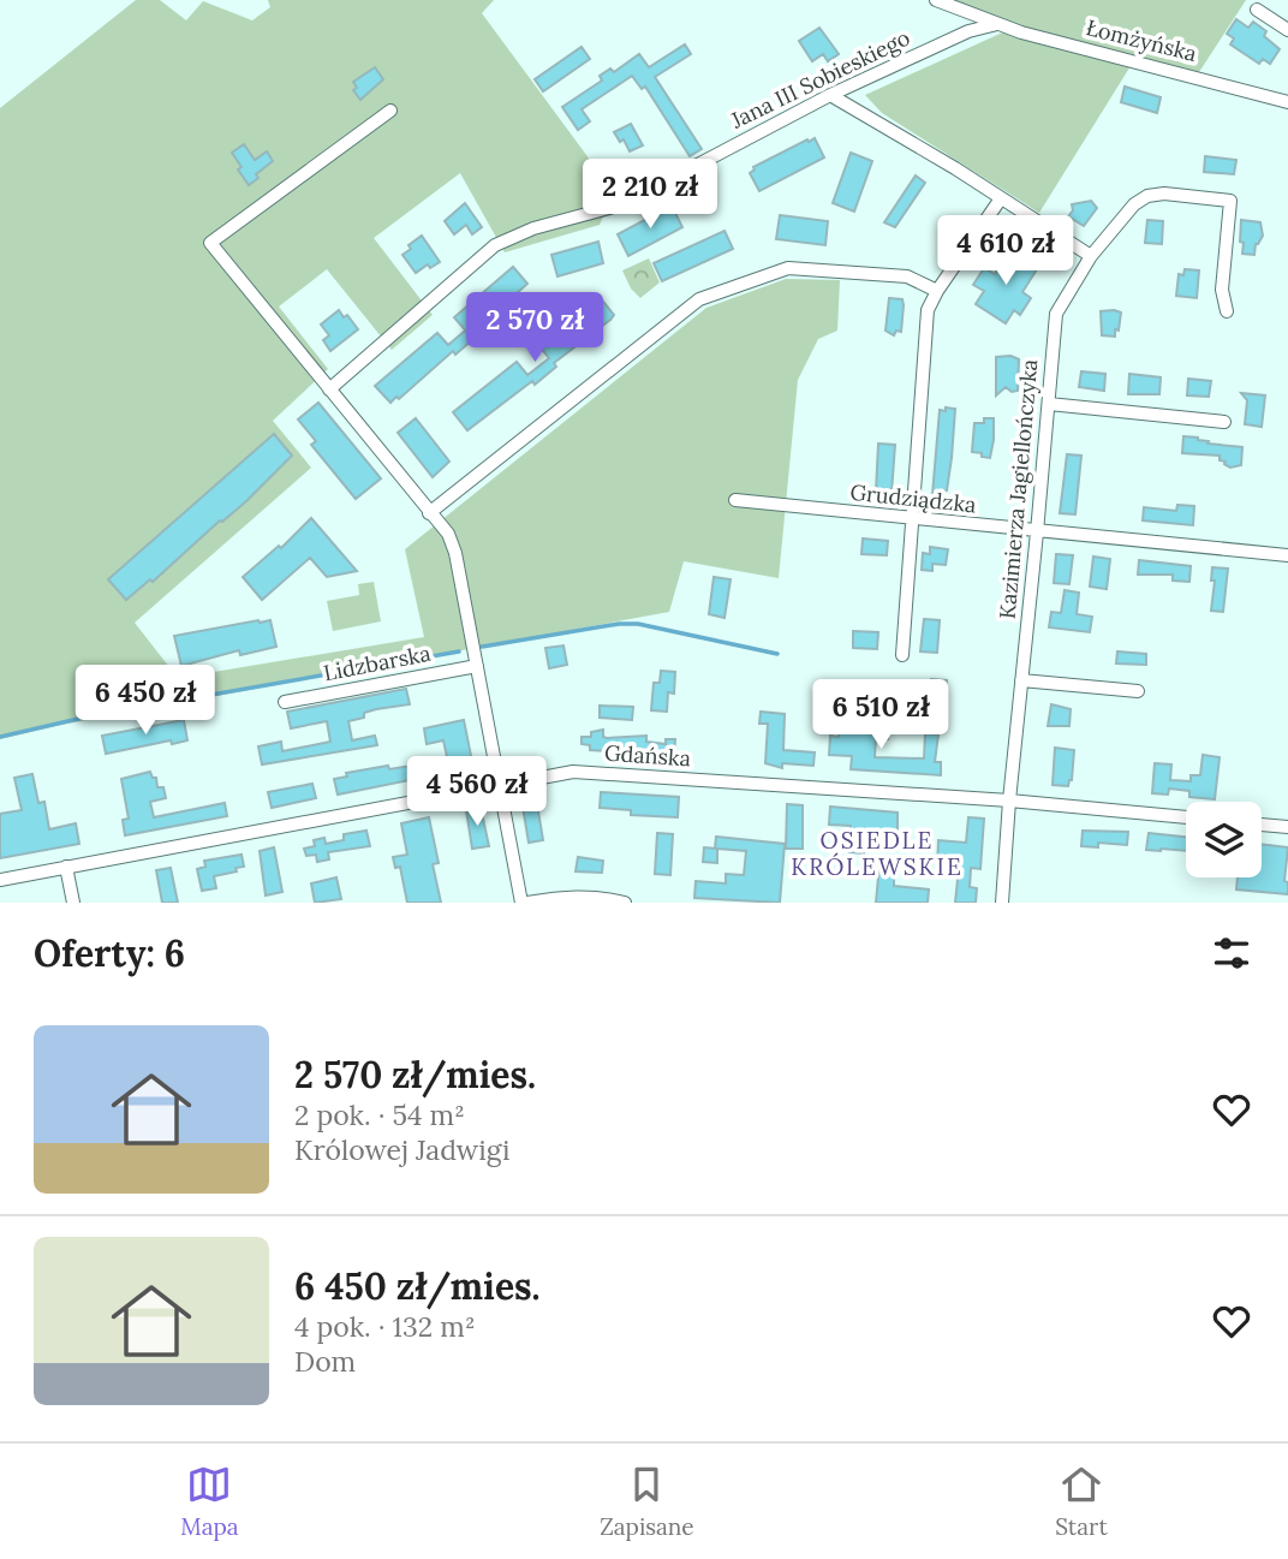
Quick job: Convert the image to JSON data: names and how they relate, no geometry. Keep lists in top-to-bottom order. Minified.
{"streets":{"street":["Łomżyńska","Jana III Sobieskiego","Kazimierza Jagiellończyka","Grudziądzka","Lidzbarska","Gdańska"]},"crossings":[["Łomżyńska","Jana III Sobieskiego"],["Kazimierza Jagiellończyka","Grudziądzka"],["Kazimierza Jagiellończyka","Gdańska"]],"districts":["OSIEDLE KRÓLEWSKIE"],"page":{"price":["2 210 zł","4 610 zł","2 570 zł","6 450 zł","6 510 zł","4 560 zł"],"heading":"Oferty: 6","list":[{"name":"2 570 zł/mies.","note":"2 pok. · 54 m² · Królowej Jadwigi"},{"name":"6 450 zł/mies.","note":"4 pok. · 132 m² · Dom"}],"tabs":["Mapa","Zapisane","Start"]}}
